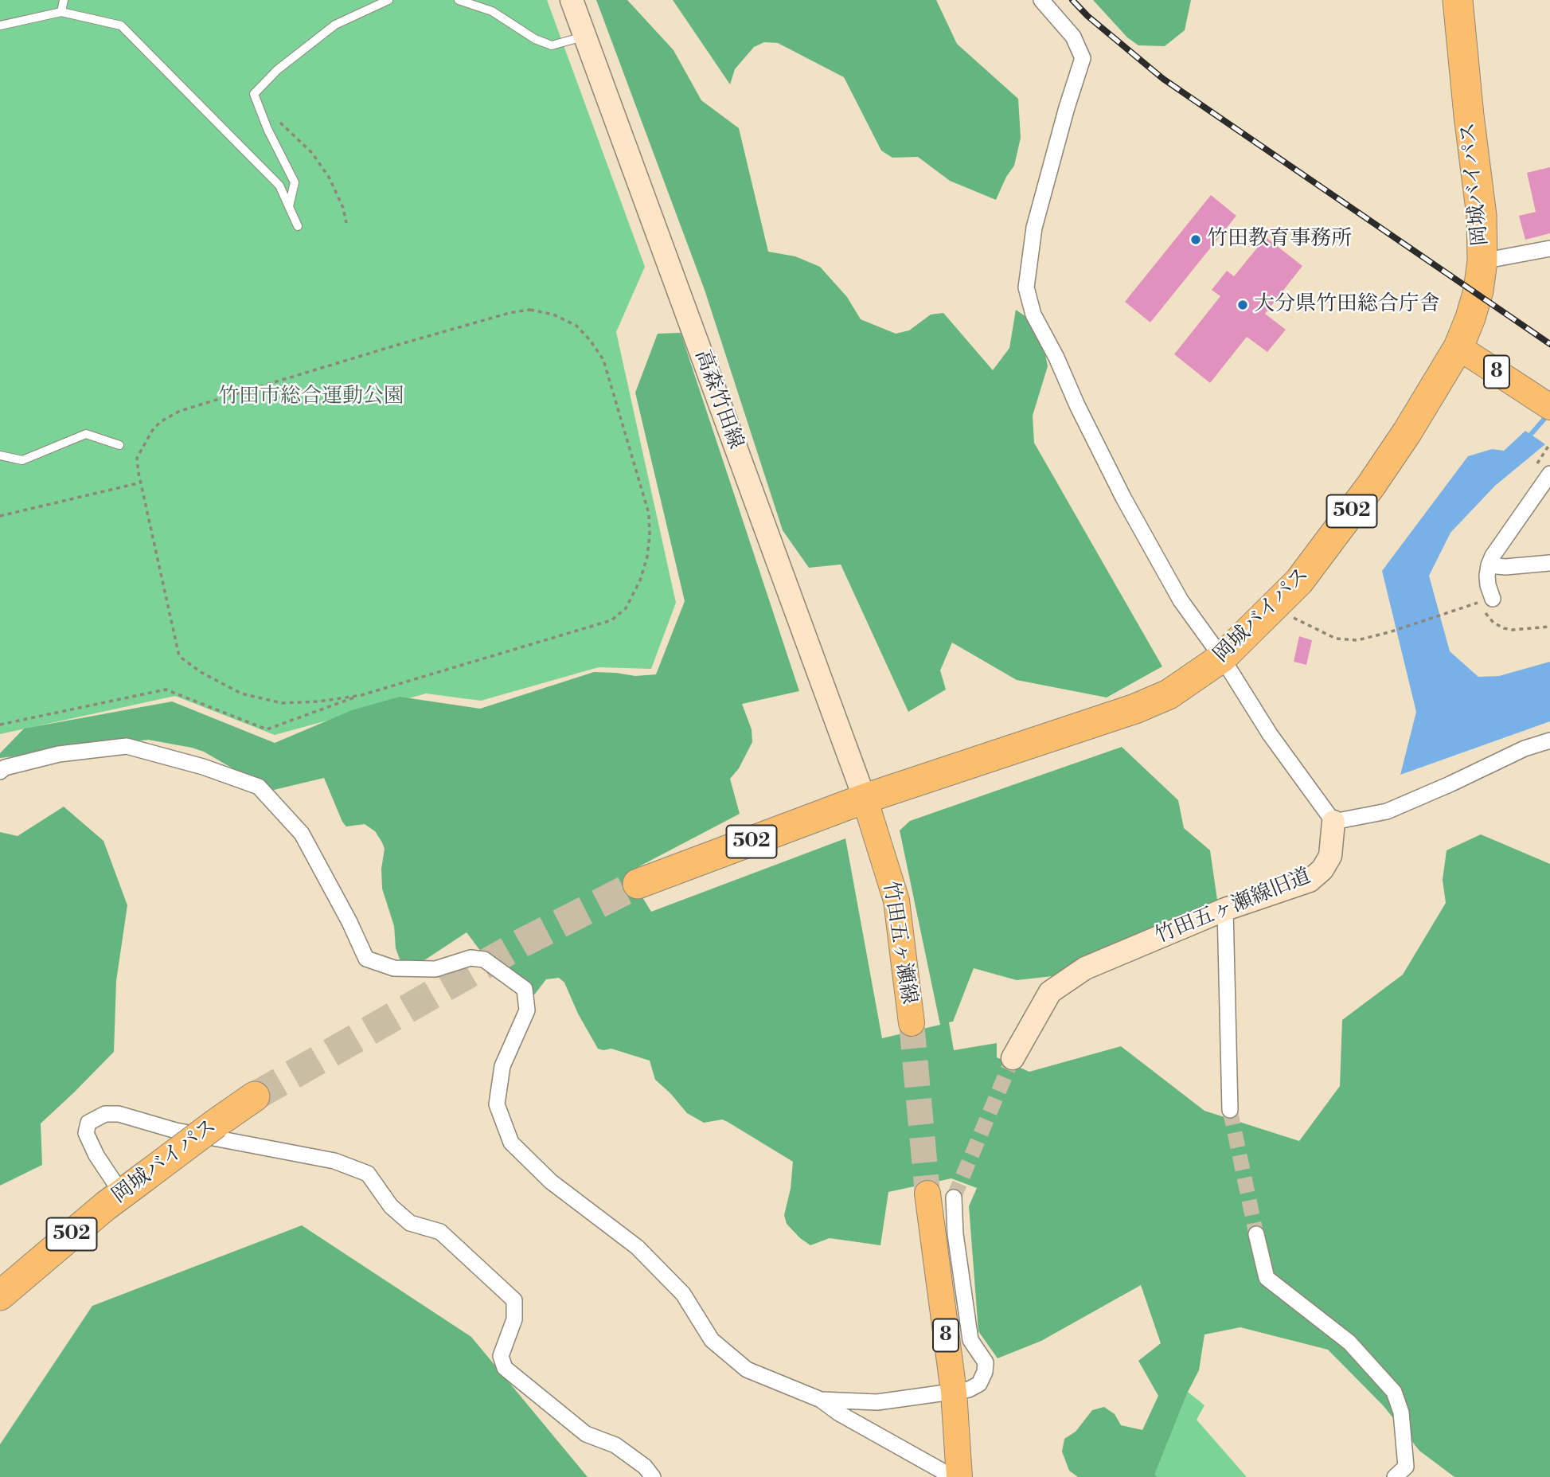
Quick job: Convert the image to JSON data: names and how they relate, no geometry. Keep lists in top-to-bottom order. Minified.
{"streets":{"highway":["岡城バイパス","502"],"main road":["8","高森竹田線","竹田五ヶ瀬線旧道","竹田五ヶ瀬線"]},"crossings":[["岡城バイパス","8"],["岡城バイパス","高森竹田線"],["岡城バイパス","竹田五ヶ瀬線"],["高森竹田線","竹田五ヶ瀬線"]],"parks":["竹田市総合運動公園"],"places":["竹田教育事務所","大分県竹田総合庁舎"]}
